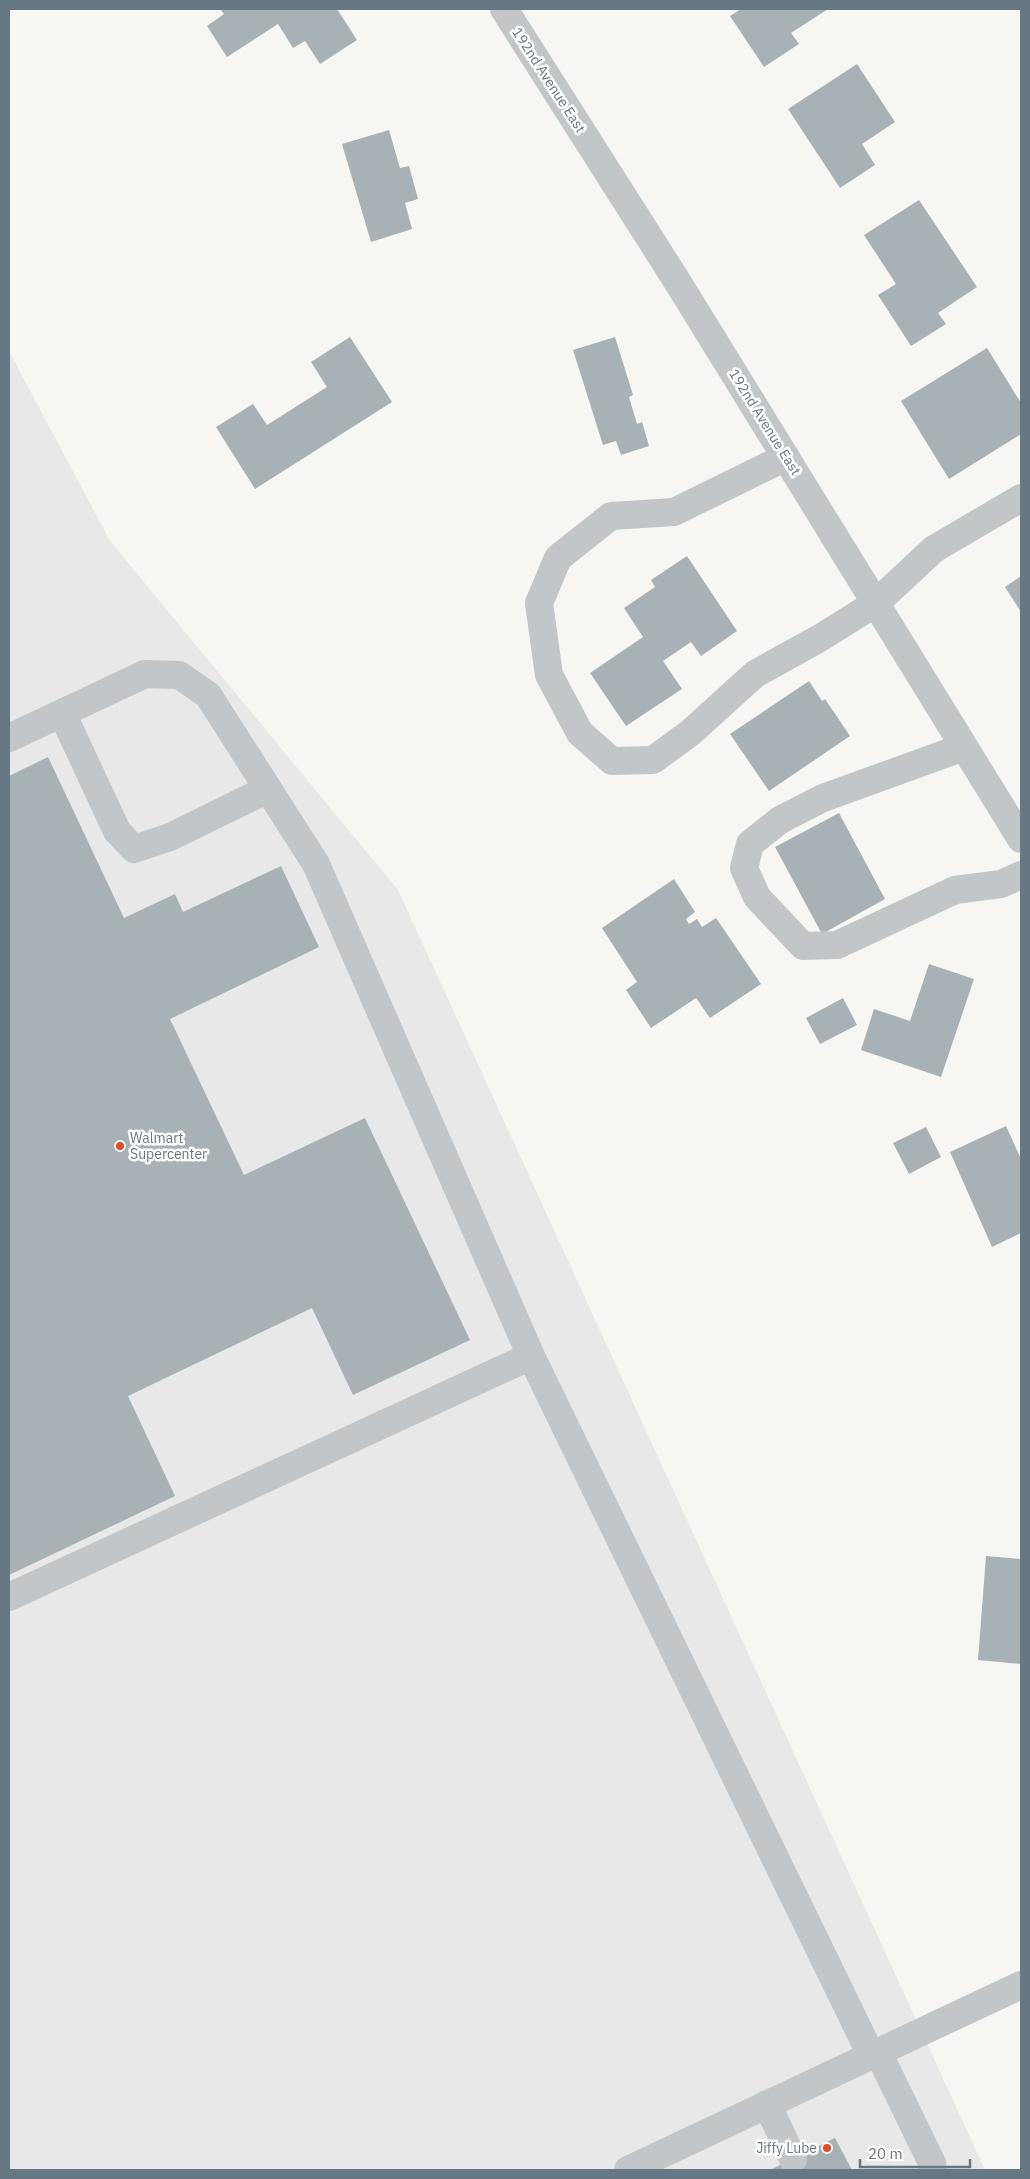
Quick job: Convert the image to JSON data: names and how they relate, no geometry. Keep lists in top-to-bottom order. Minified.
{"streets":{"street":["192nd Avenue East"]},"places":["Walmart Supercenter","Jiffy Lube"],"scale_bar":"20 m"}
